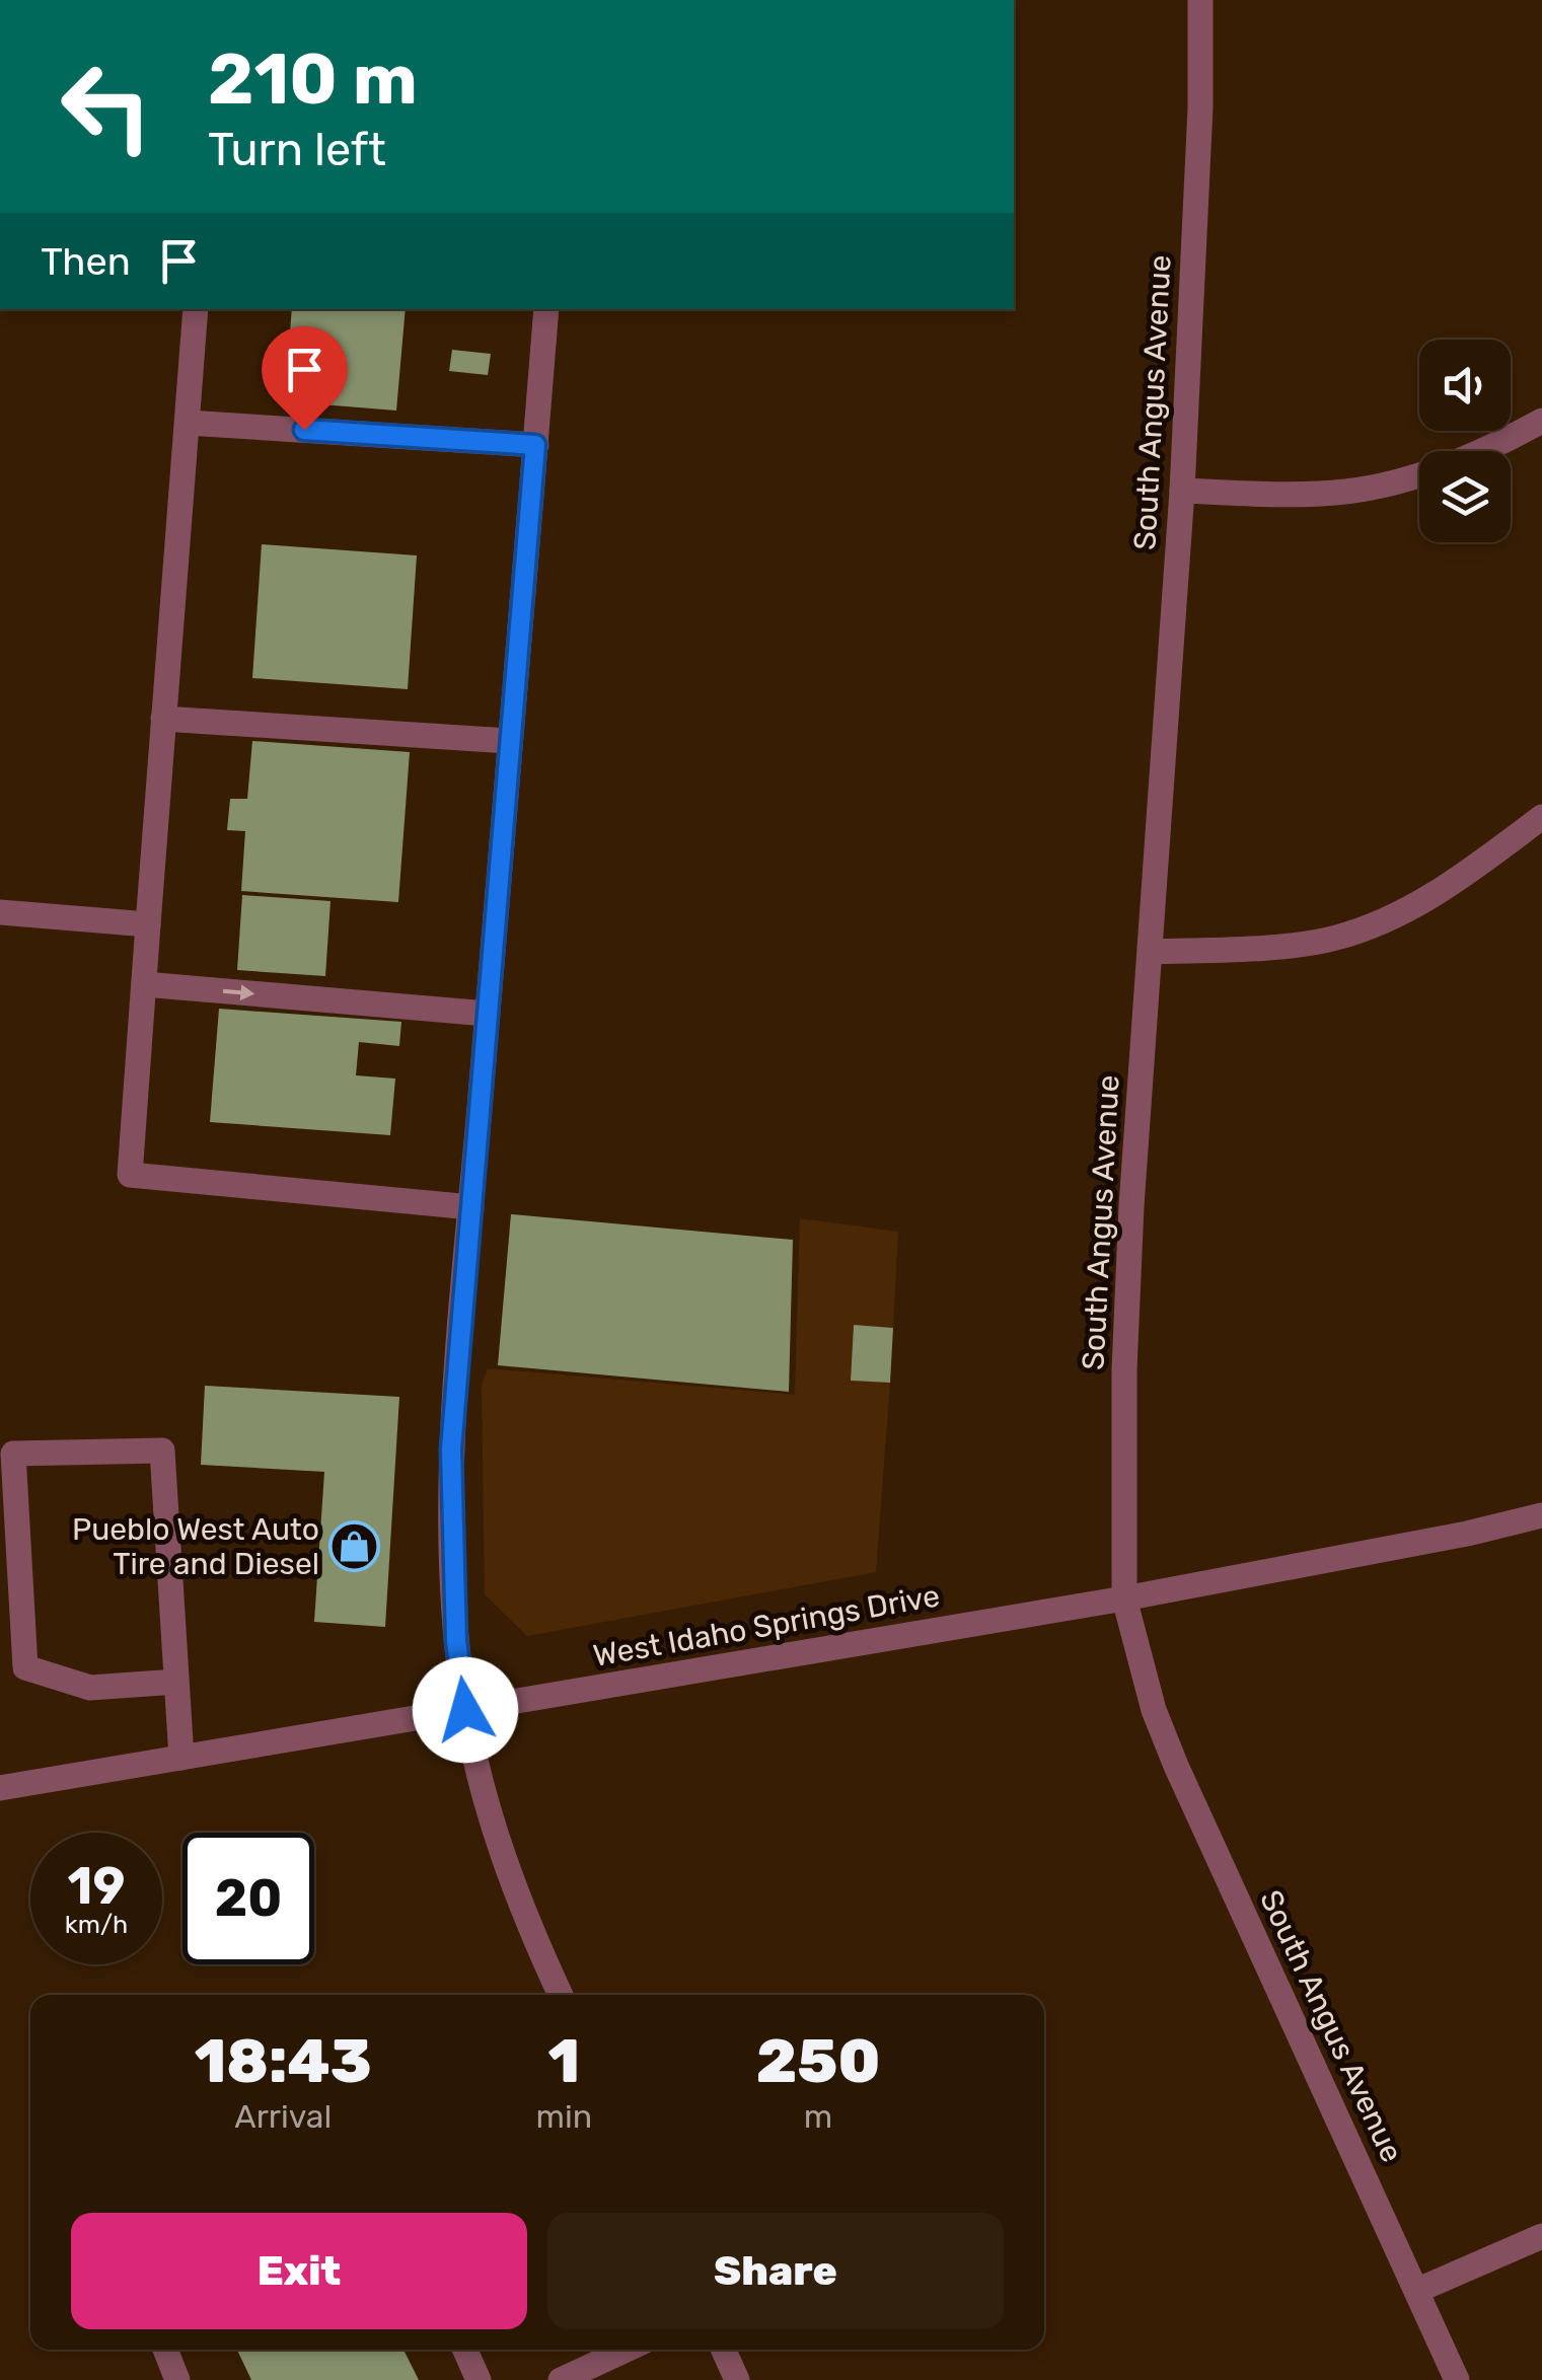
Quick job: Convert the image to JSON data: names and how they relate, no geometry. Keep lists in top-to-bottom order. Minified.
{"streets":{"street":["South Angus Avenue","West Idaho Springs Drive"]},"crossings":[["South Angus Avenue","West Idaho Springs Drive"]],"places":{"shop":["Pueblo West Auto Tire and Diesel"]},"page":{"turn":["210 m","Turn left"],"then":"Then","speed":"19 km/h","limit":"20","eta":["18:43","Arrival","1","min","250","m"],"buttons":["Exit","Share"]}}
